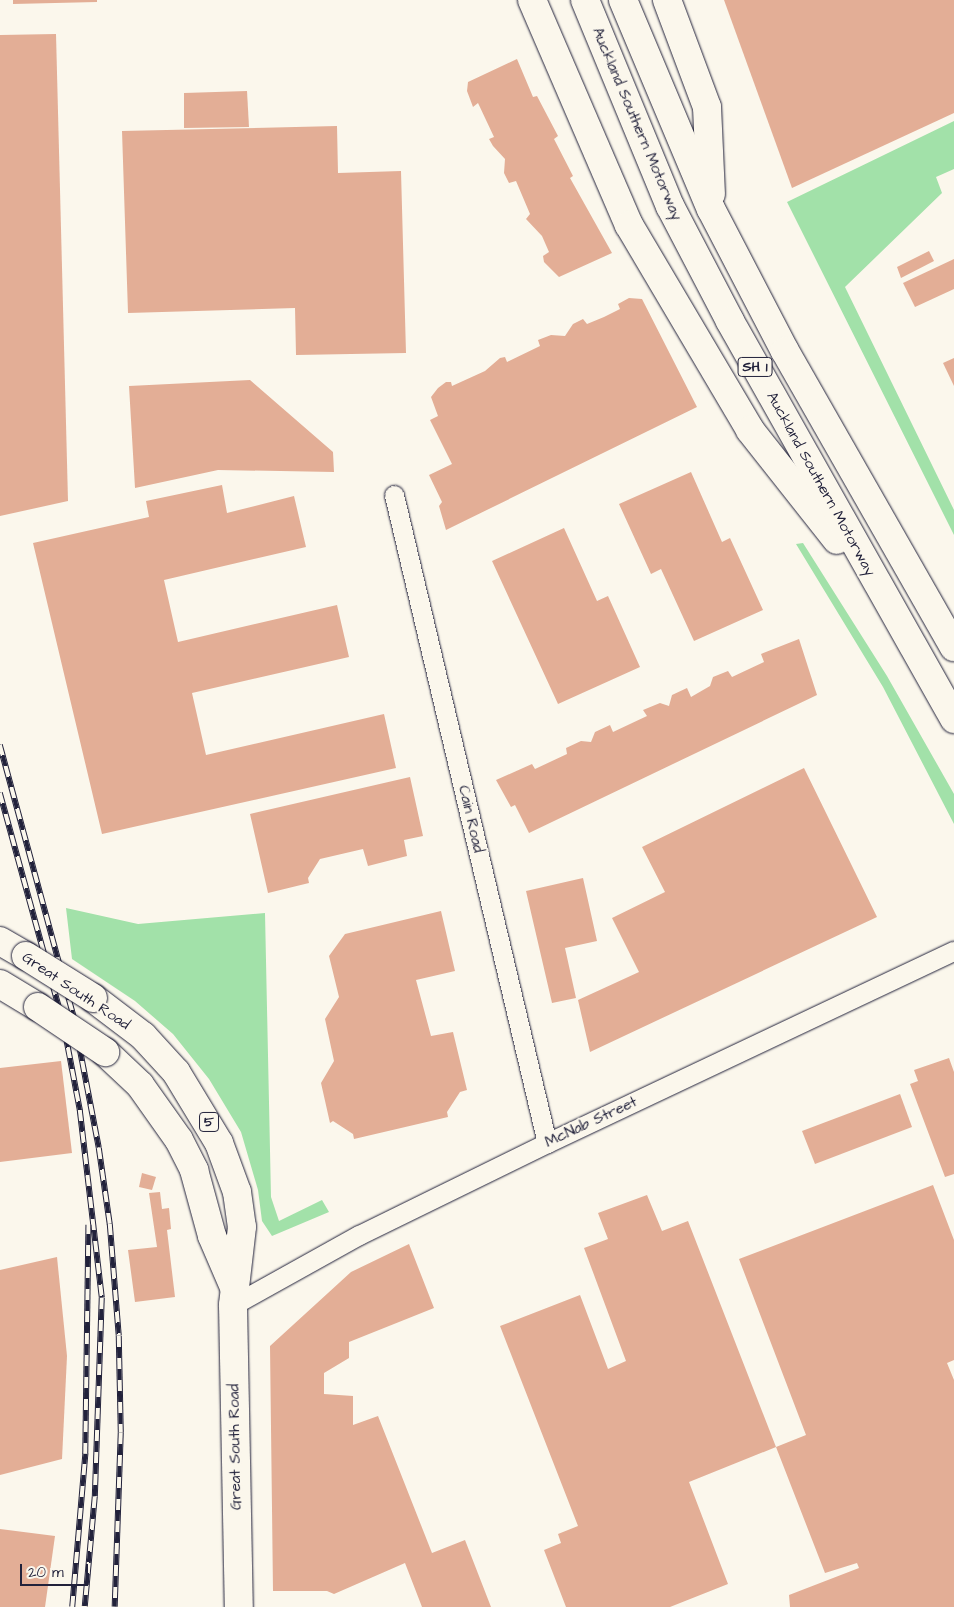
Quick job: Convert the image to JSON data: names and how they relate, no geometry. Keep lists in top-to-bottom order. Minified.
{"streets":{"main road":["Auckland Southern Motorway","SH 1","Great South Road","5"],"street":["Cain Road","McNab Street"]},"crossings":[["Cain Road","McNab Street"],["Great South Road","McNab Street"]],"scale_bar":"20 m"}
